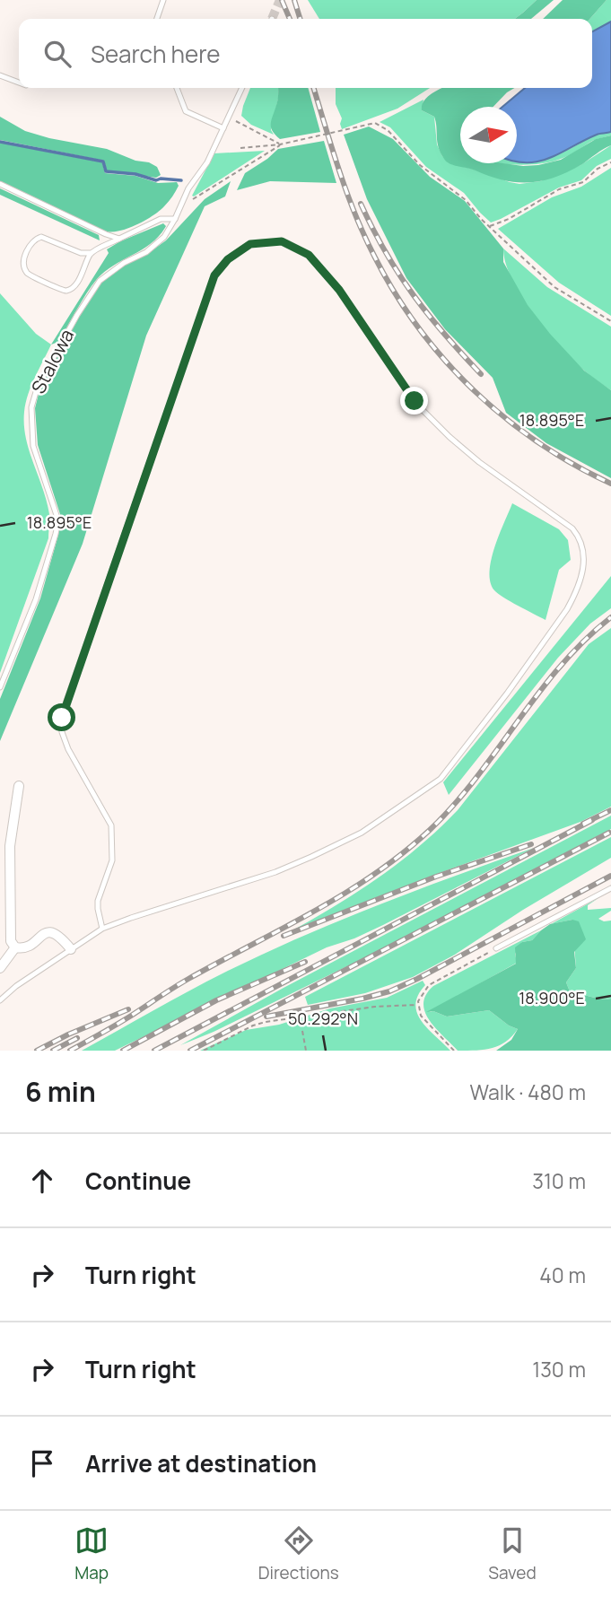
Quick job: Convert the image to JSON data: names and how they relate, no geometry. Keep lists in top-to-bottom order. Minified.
{"streets":{"lane":["Stalowa"]},"north":"right","page":{"search":"Search here","heading":["6 min","Walk · 480 m"],"list":[["Continue","310 m"],["Turn right","40 m"],["Turn right","130 m"],"Arrive at destination"],"nav":["Map","Directions","Saved"]},"coordinates":["18.895°E","18.900°E","50.292°N"]}
